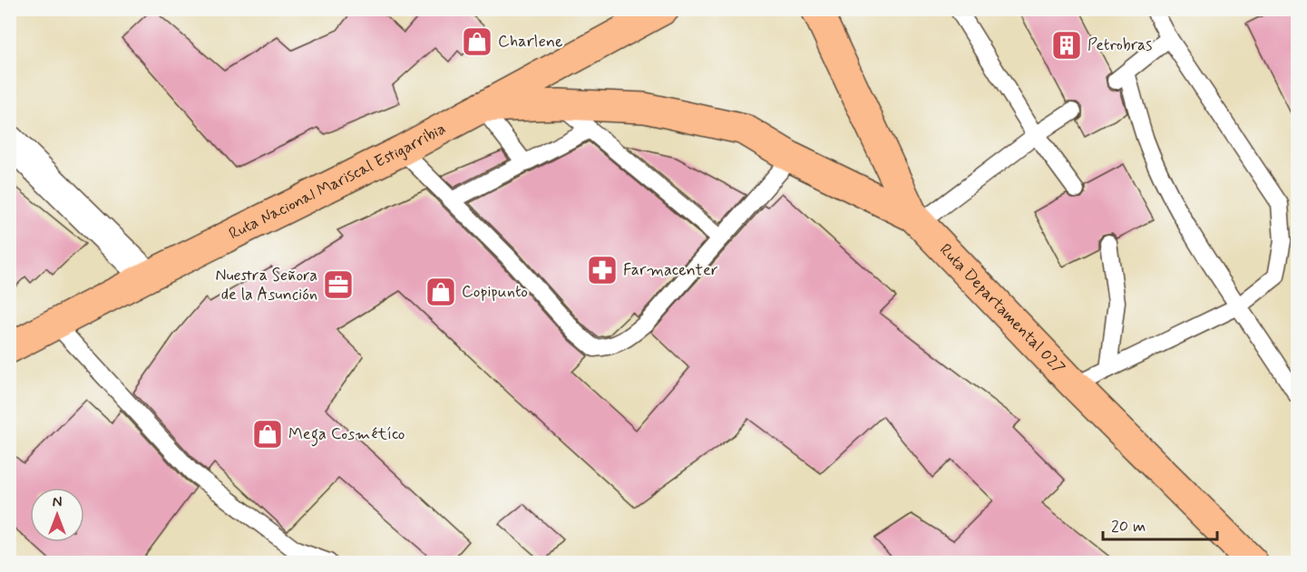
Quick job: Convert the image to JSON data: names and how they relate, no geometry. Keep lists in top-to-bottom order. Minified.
{"streets":{"main road":["Ruta Nacional Mariscal Estigarribia","Ruta Departamental 027"]},"places":{"shop":["Charlene","Copipunto","Mega Cosmétíco"],"building":["Petrobras"],"pharmacy":["Farmacenter"],"office":["Nuestra Señora de la Asunción"]},"scale_bar":"20 m","north":"top"}
